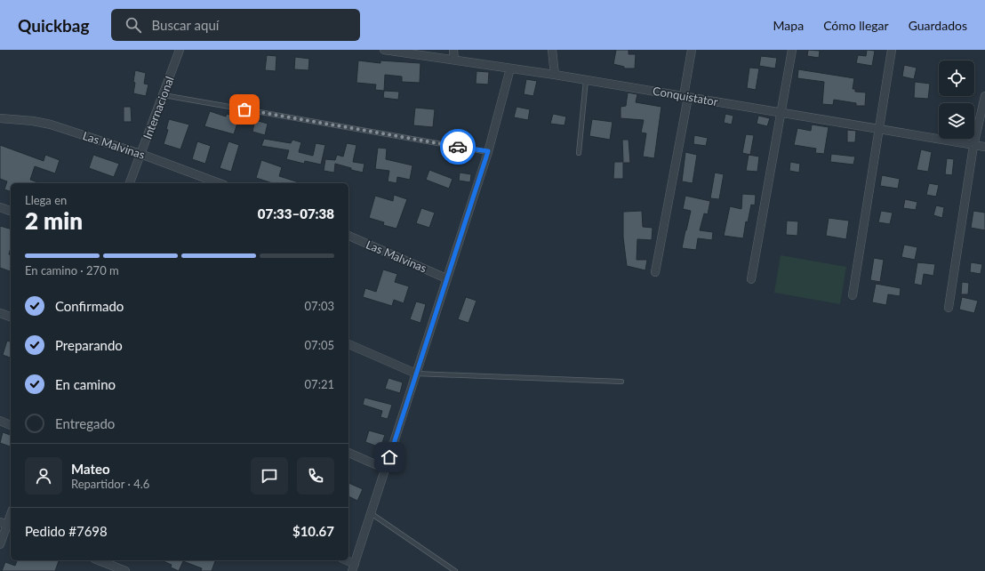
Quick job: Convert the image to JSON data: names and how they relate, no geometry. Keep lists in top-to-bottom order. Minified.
{"streets":{"street":["Conquistator","Internacional","Las Malvinas"]},"crossings":[["Internacional","Las Malvinas"]],"page":{"header":"Quickbag","search":"Buscar aquí","nav":["Mapa","Cómo llegar","Guardados"],"heading":["2 min","Llega en","07:33–07:38"],"panel":["Mateo","Repartidor · 4.6","Pedido #7698","$10.67"],"bar":"En camino · 270 m","list":[["Confirmado","07:03"],["Preparando","07:05"],["En camino","07:21"],"Entregado"]}}
